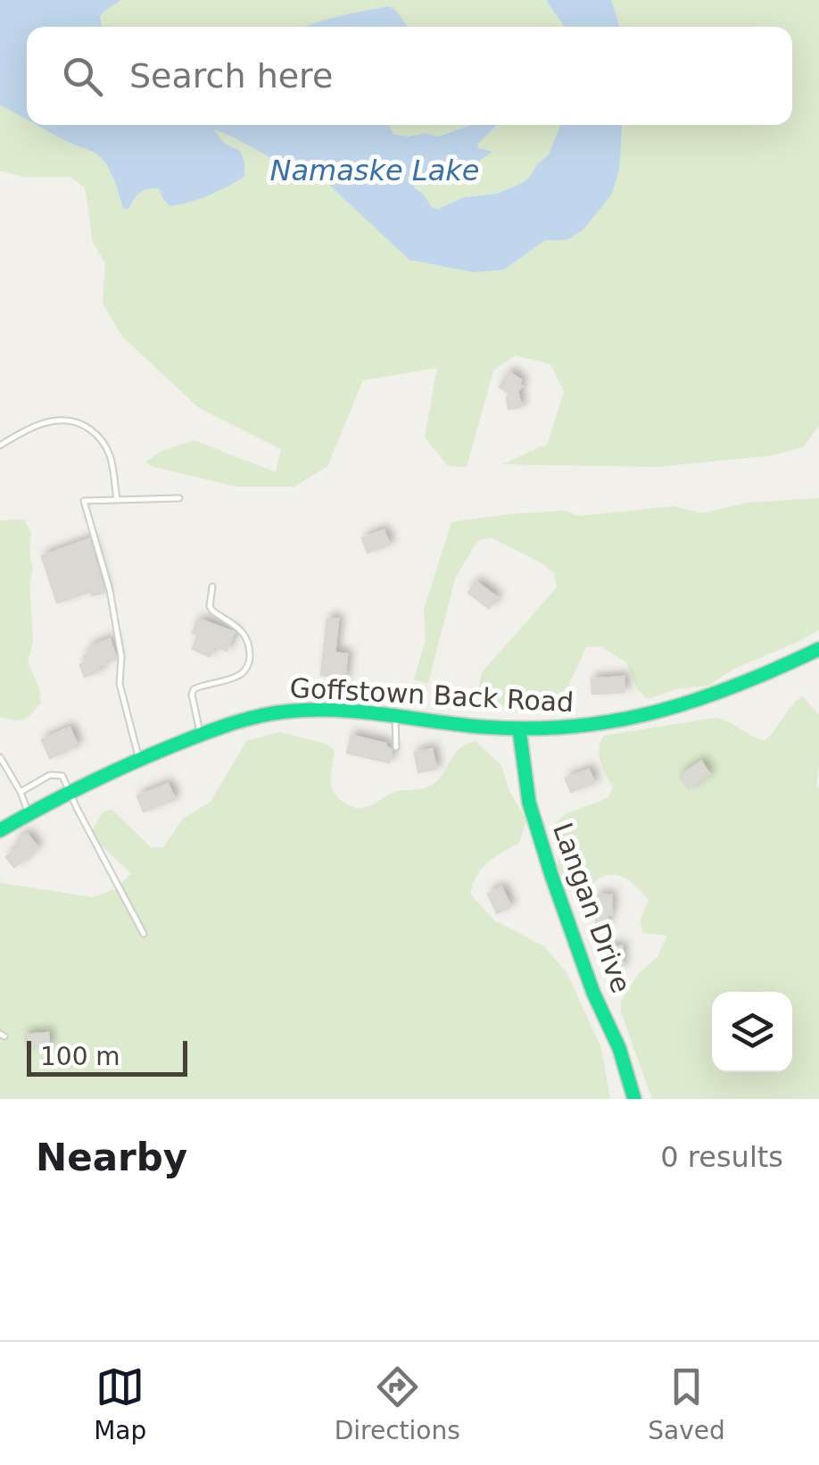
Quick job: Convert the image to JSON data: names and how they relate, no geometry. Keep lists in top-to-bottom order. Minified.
{"streets":{"main road":["Goffstown Back Road","Langan Drive"]},"crossings":[["Goffstown Back Road","Langan Drive"]],"water":["Namaske Lake"],"scale_bar":"100 m","page":{"search":"Search here","scale":"100 m","heading":["Nearby","0 results"],"nav":["Map","Directions","Saved"]}}
